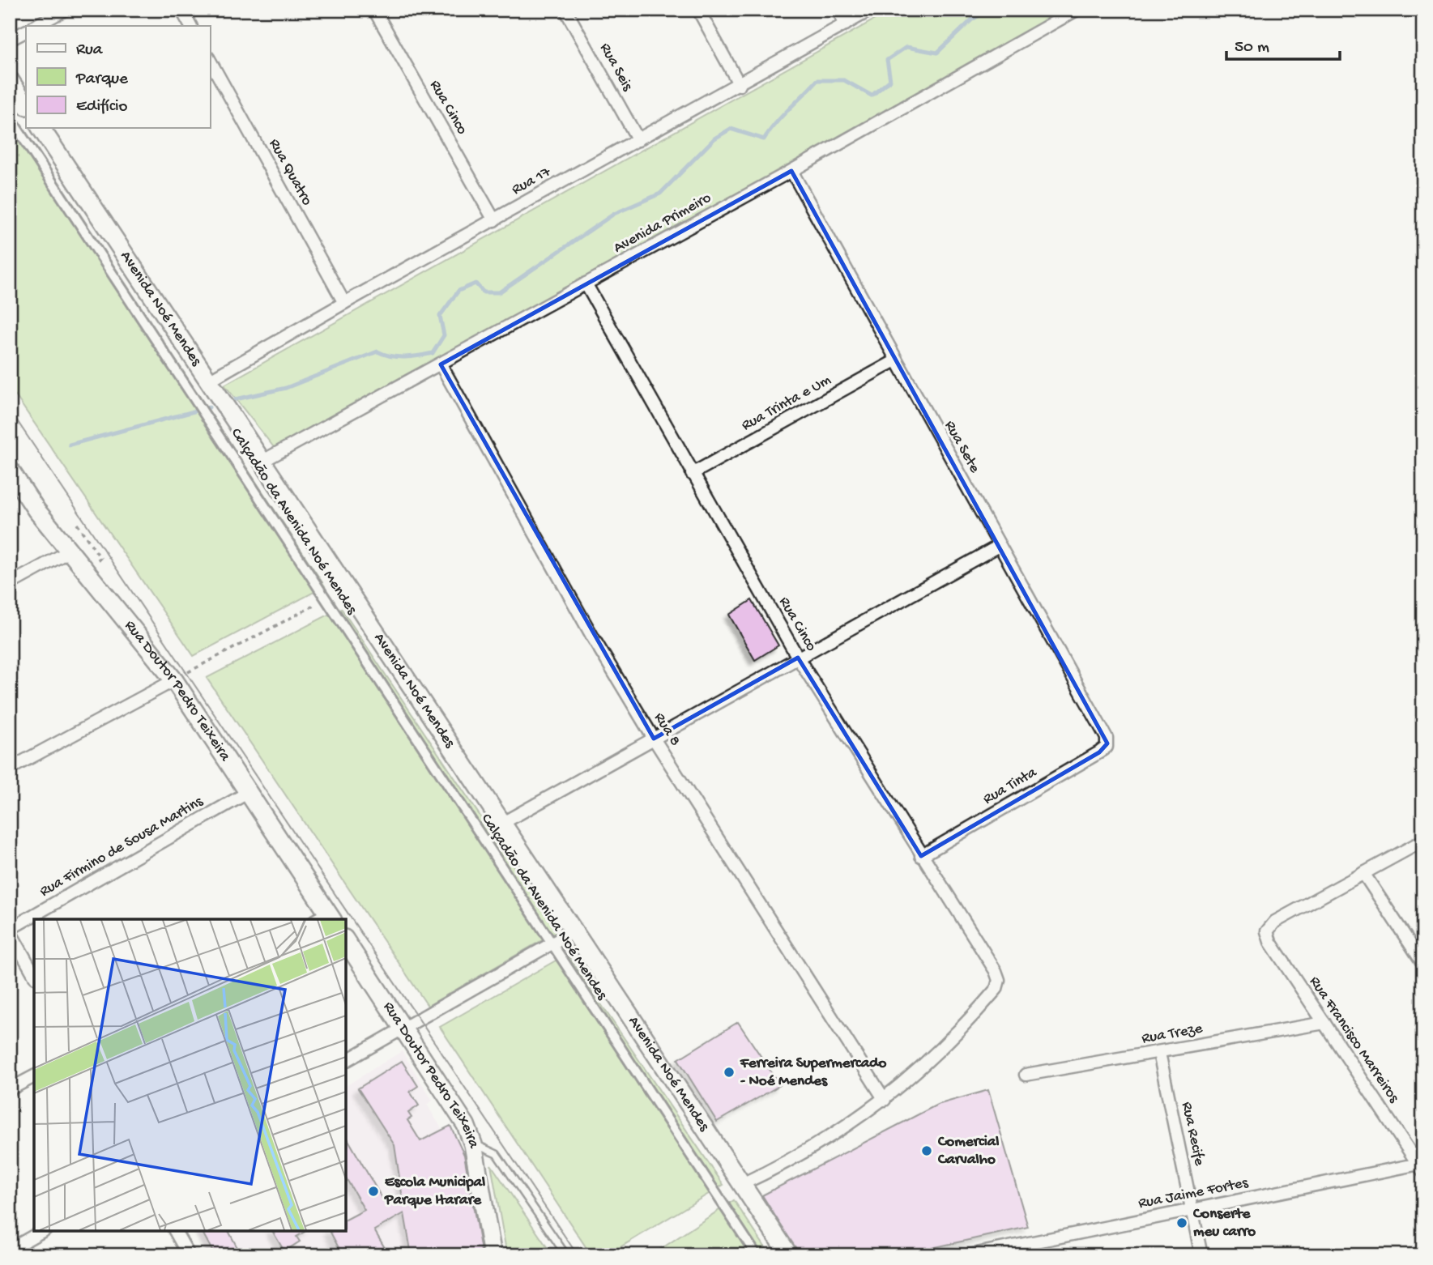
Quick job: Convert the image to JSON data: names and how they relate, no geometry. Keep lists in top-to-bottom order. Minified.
{"streets":{"main road":["Avenida Noé Mendes","Rua Doutor Pedro Teixeira"],"street":["Rua Seis","Rua Cinco","Rua Quatro","Rua 17","Avenida Primeiro","Rua Trinta e Um","Rua Sete","Calçadão da Avenida Noé Mendes","Rua 8","Rua Tinta","Rua Firmino de Sousa Martins","Rua Treze","Rua Francisco Marreiros","Rua Recife","Rua Jaime Fortes"]},"crossings":[["Rua Seis","Rua 17"],["Rua Cinco","Rua 17"],["Rua Cinco","Avenida Primeiro"],["Rua Cinco","Rua Trinta e Um"],["Rua Cinco","Rua 8"],["Rua Cinco","Rua Tinta"],["Rua Quatro","Rua 17"],["Rua 17","Avenida Noé Mendes"],["Avenida Primeiro","Avenida Noé Mendes"],["Avenida Primeiro","Rua Sete"],["Avenida Primeiro","Rua 8"],["Rua Trinta e Um","Rua Sete"],["Rua Sete","Rua Tinta"],["Rua Doutor Pedro Teixeira","Rua Firmino de Sousa Martins"],["Rua Treze","Rua Francisco Marreiros"],["Rua Treze","Rua Recife"],["Rua Francisco Marreiros","Rua Jaime Fortes"],["Rua Recife","Rua Jaime Fortes"]],"places":["Ferreira Supermercado - Noé Mendes","Comercial Carvalho","Escola Municipal Parque Itarare","Conserte meu carro"],"legend":["Rua","Parque","Edifício"],"scale_bar":"50 m"}
